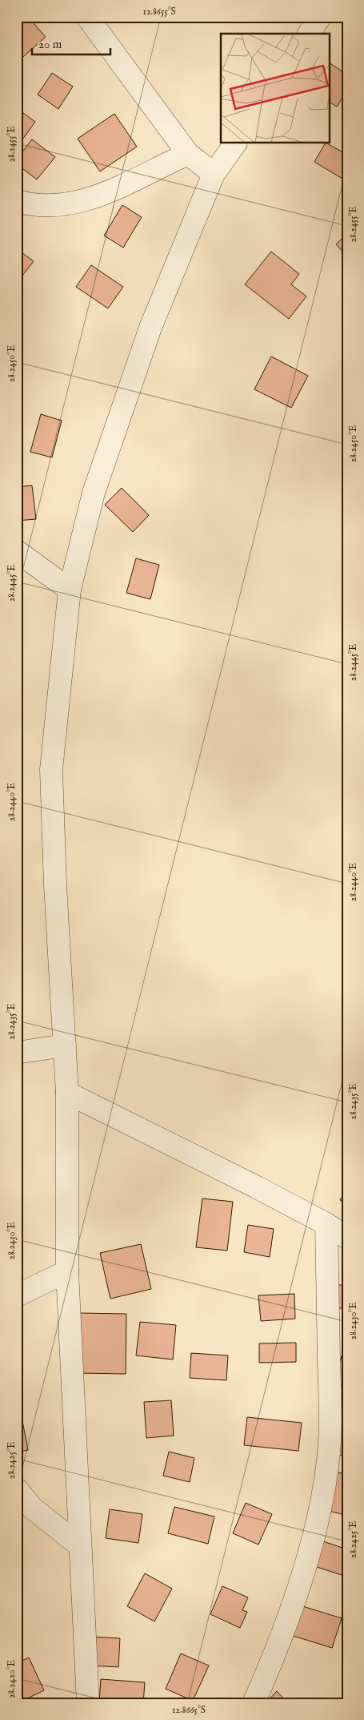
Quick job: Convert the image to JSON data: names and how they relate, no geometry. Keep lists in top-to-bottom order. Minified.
{"scale_bar":"20 m","coordinates":["12.8655°S","28.2455°E","28.2450°E","28.2445°E","28.2440°E","28.2435°E","28.2430°E","28.2425°E","28.2420°E","12.8665°S"]}
